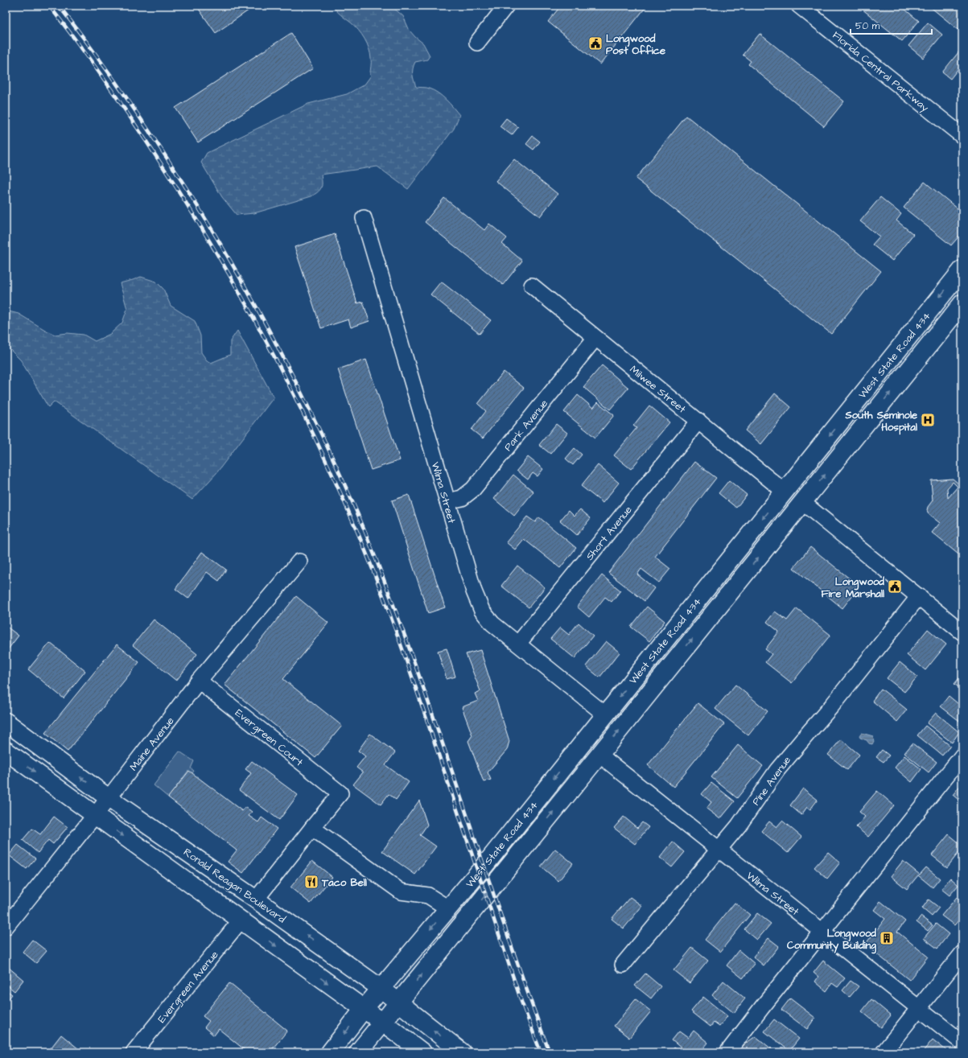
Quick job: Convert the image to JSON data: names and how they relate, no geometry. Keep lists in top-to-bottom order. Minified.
{"streets":{"main road":["West State Road 434","Ronald Reagan Boulevard"],"street":["Florida Central Parkway","Milwee Street","Park Avenue","Wilma Street","Short Avenue","Evergreen Court","Maine Avenue","Pine Avenue","Evergreen Avenue"]},"crossings":[["West State Road 434","Milwee Street"],["West State Road 434","Wilma Street"],["West State Road 434","Ronald Reagan Boulevard"],["Milwee Street","Park Avenue"],["Milwee Street","Short Avenue"],["Park Avenue","Wilma Street"],["Wilma Street","Short Avenue"],["Wilma Street","Pine Avenue"],["Evergreen Court","Maine Avenue"],["Maine Avenue","Ronald Reagan Boulevard"]],"places":{"public building":["Longwood Post Office","Longwood Fire Marshall"],"hospital":["South Seminole Hospital"],"restaurant":["Taco Bell"],"building":["Longwood Community Building"]},"scale_bar":"50 m"}
